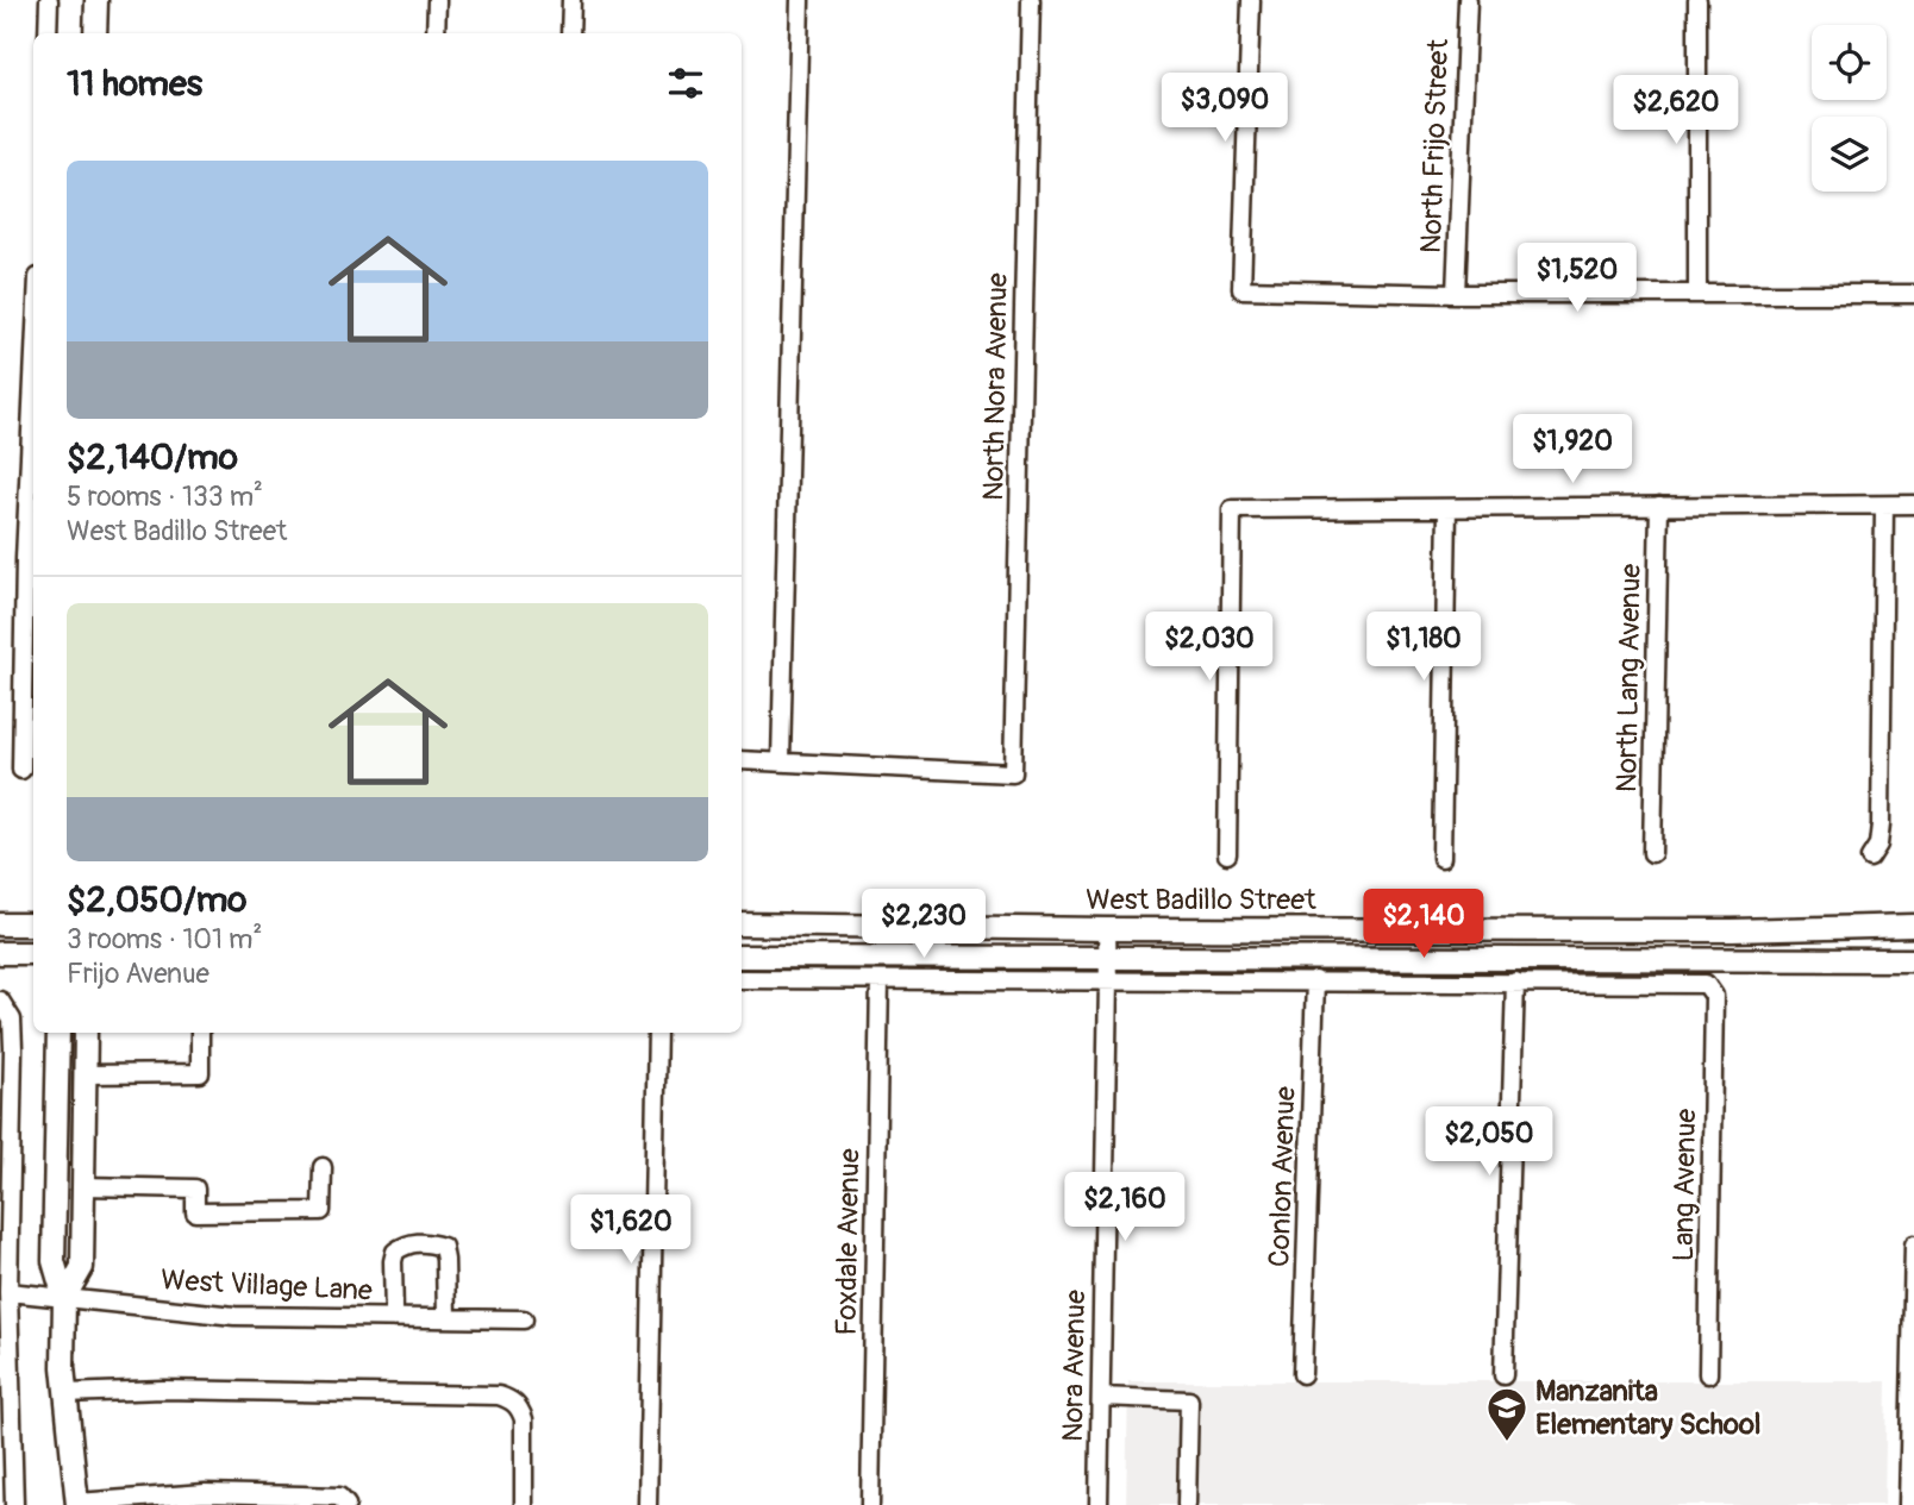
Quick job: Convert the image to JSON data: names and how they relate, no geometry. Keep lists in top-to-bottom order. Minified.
{"streets":{"main road":["West Badillo Street"],"street":["North Frijo Street","North Nora Avenue","North Lang Avenue","Conlon Avenue","Lang Avenue","Foxdale Avenue","West Village Lane","Nora Avenue"]},"crossings":[["West Badillo Street","Nora Avenue"]],"places":{"school or university":["Manzanita Elementary School"]},"page":{"heading":"11 homes","price":["$3,090","$2,620","$1,520","$1,920","$2,030","$1,180","$2,230","$2,140","$2,050","$2,160","$1,620"],"list":[{"name":"$2,140/mo","note":"5 rooms · 133 m² · West Badillo Street"},{"name":"$2,050/mo","note":"3 rooms · 101 m² · Frijo Avenue"}]}}
